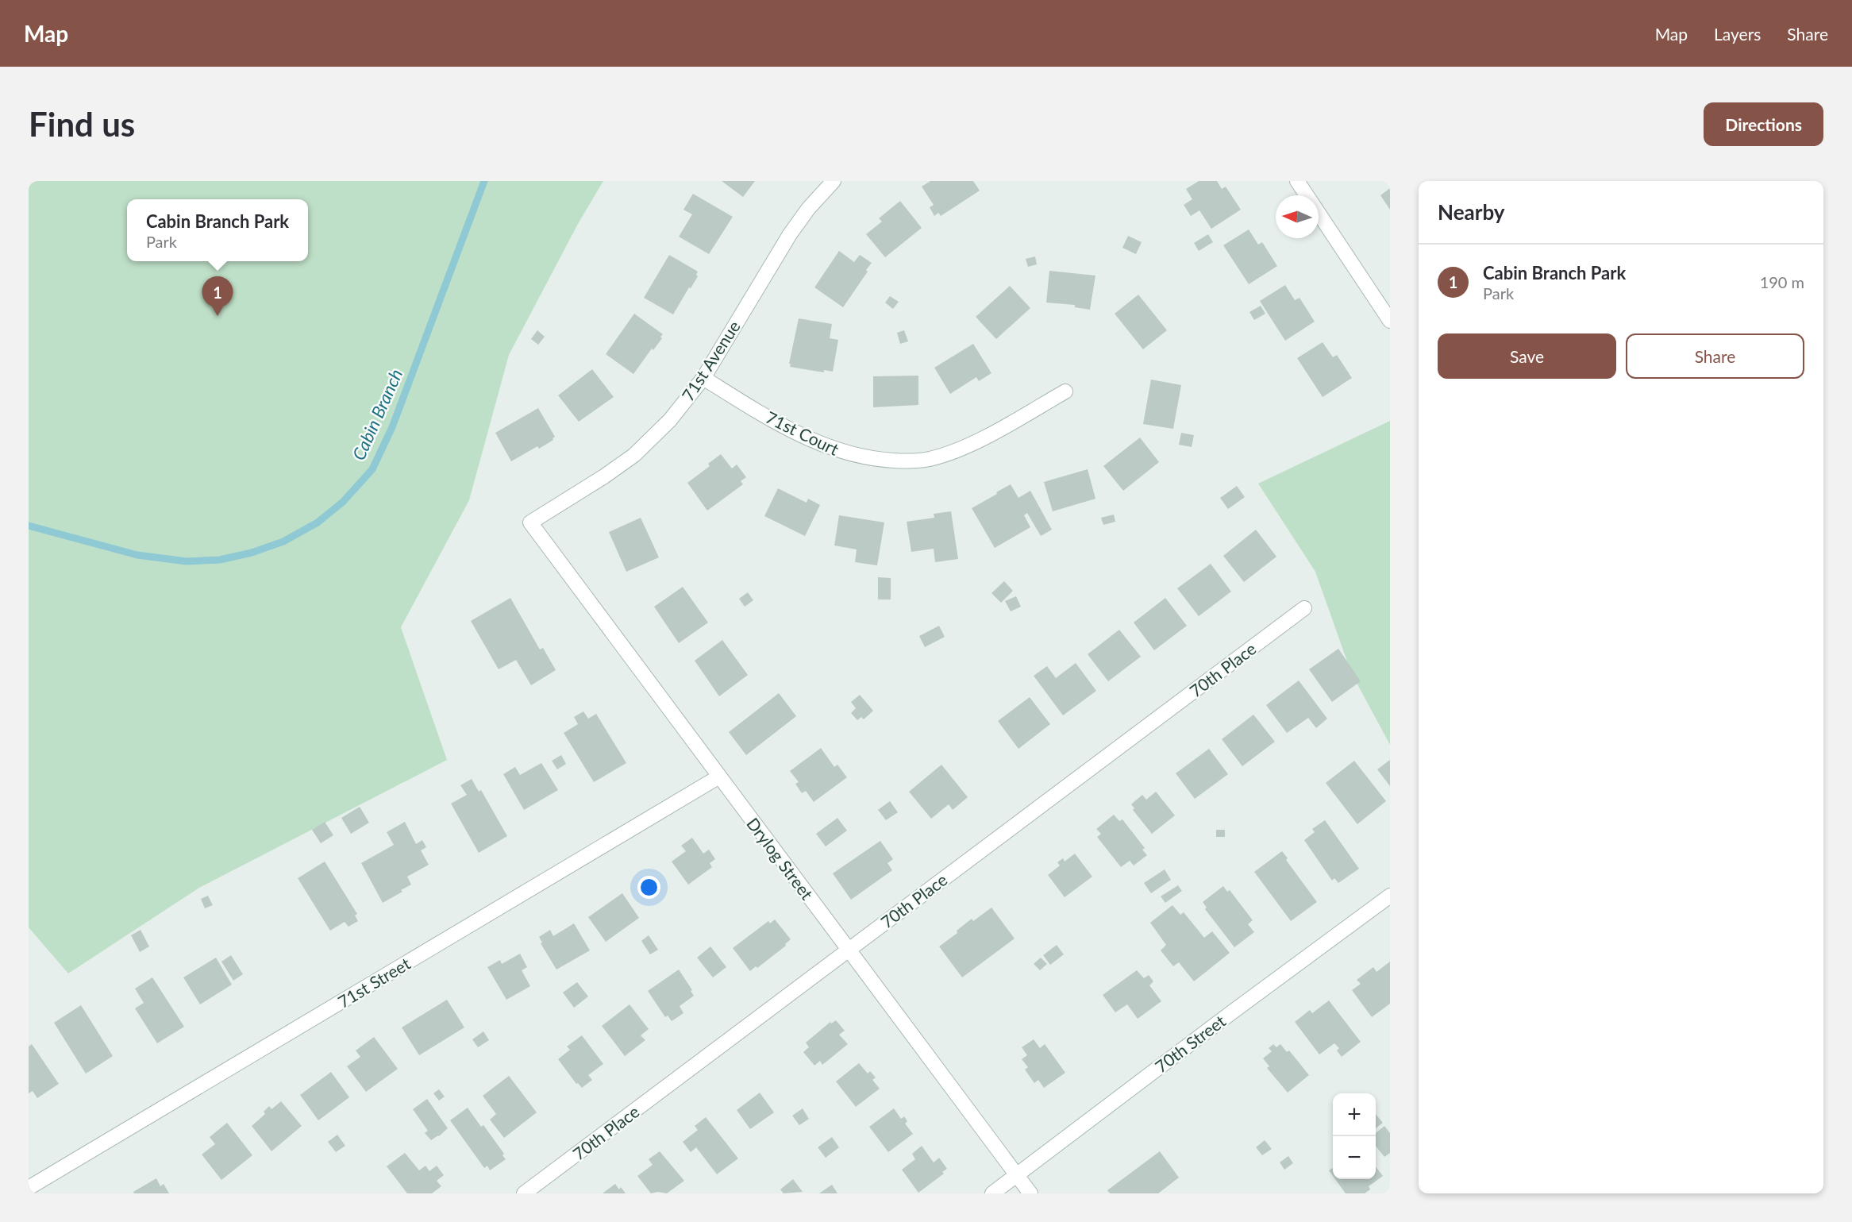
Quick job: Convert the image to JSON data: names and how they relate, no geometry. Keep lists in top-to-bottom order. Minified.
{"streets":{"street":["71st Avenue","71st Court","70th Place","Drylog Street","71st Street","70th Street"]},"crossings":[["71st Avenue","71st Court"],["71st Avenue","Drylog Street"],["70th Place","Drylog Street"],["Drylog Street","71st Street"],["Drylog Street","70th Street"]],"water":["Cabin Branch"],"north":"left","page":{"header":"Map","nav":["Map","Layers","Share"],"buttons":["Directions",["Save","Share"]],"title":"Find us","heading":"Nearby","popup":["Cabin Branch Park","Park"],"list":[{"mark":"1","name":"Cabin Branch Park","note":"Park","value":"190 m"}],"pins":"1","map_buttons":["+","−"]}}
